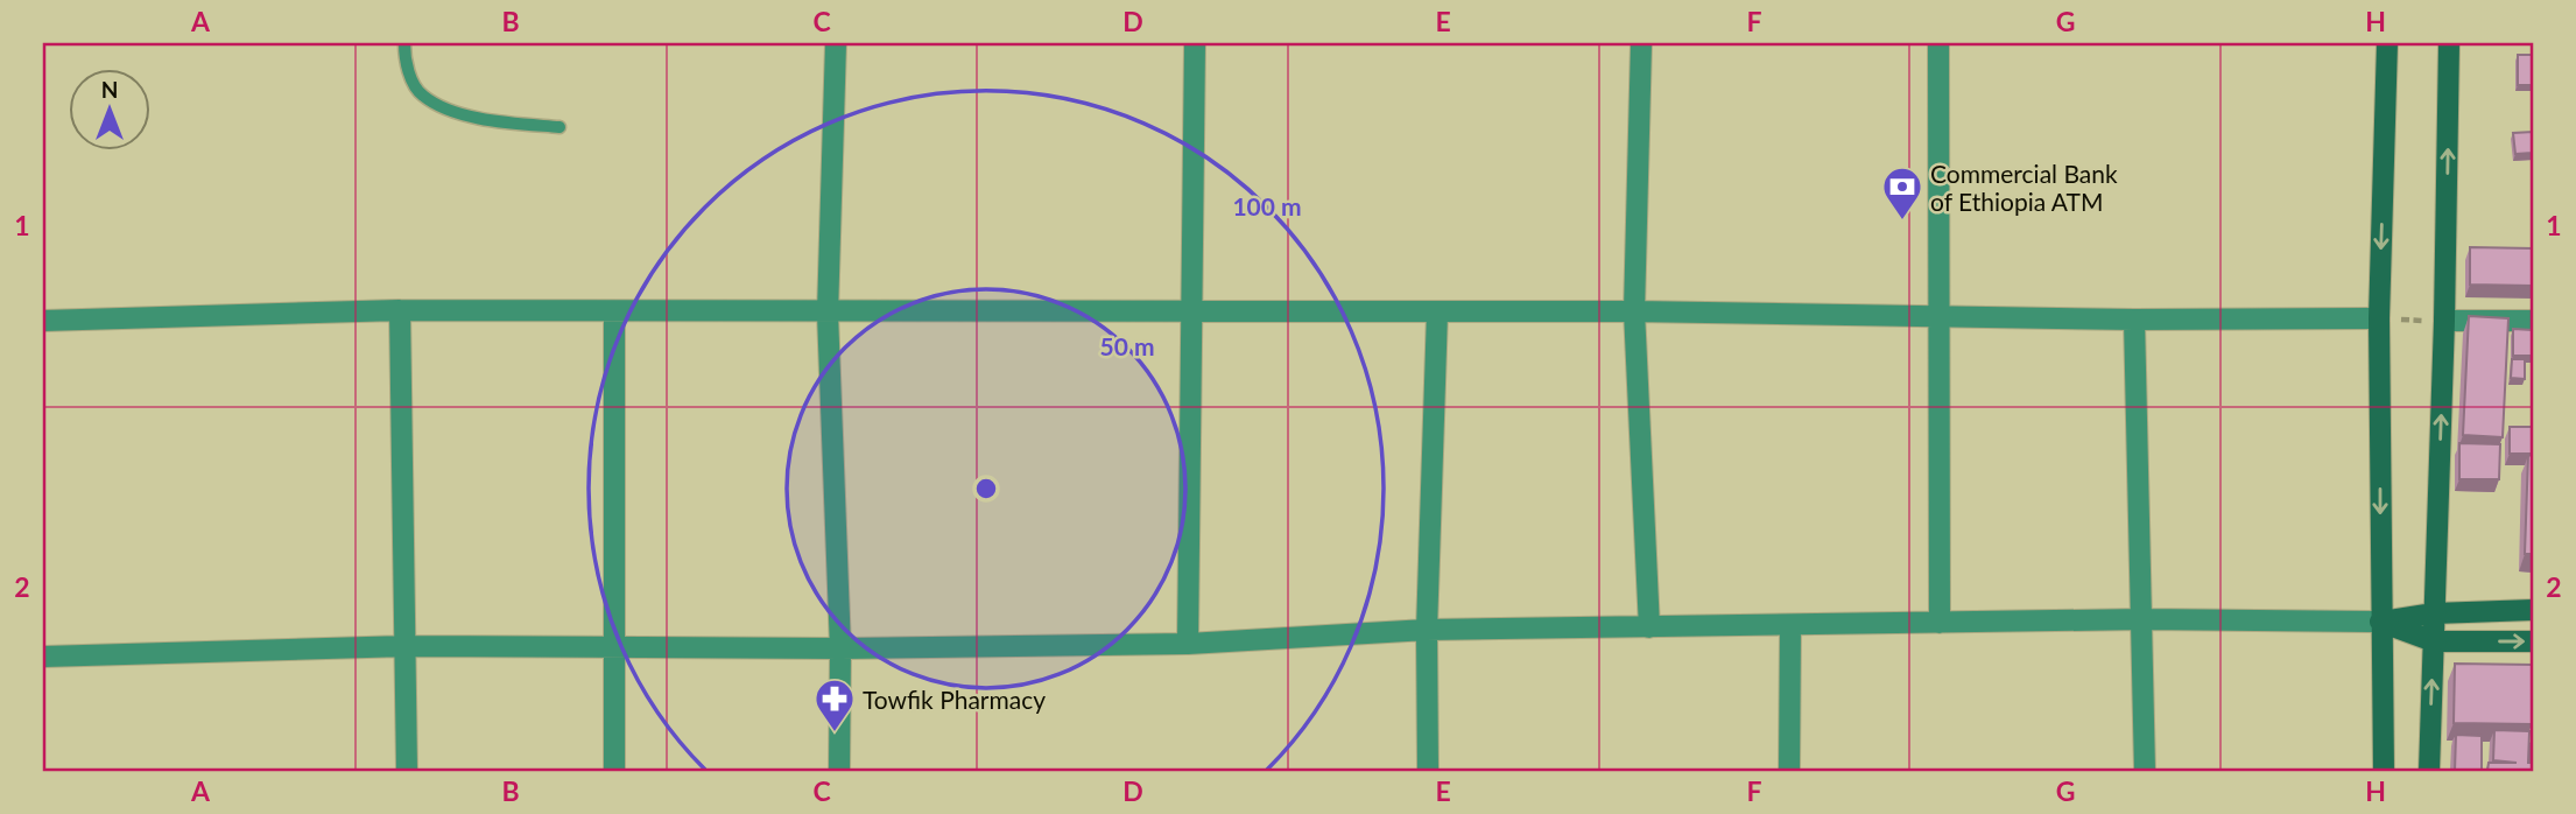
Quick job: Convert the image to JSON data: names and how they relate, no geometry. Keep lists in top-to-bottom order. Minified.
{"places":{"bank":["Commercial Bank of Ethiopia ATM"],"pharmacy":["Towfik Pharmacy"]},"north":"top","grid":{"columns":["A","B","C","D","E","F","G","H"],"rows":["1","2"]},"rings":["100 m","50 m"]}
